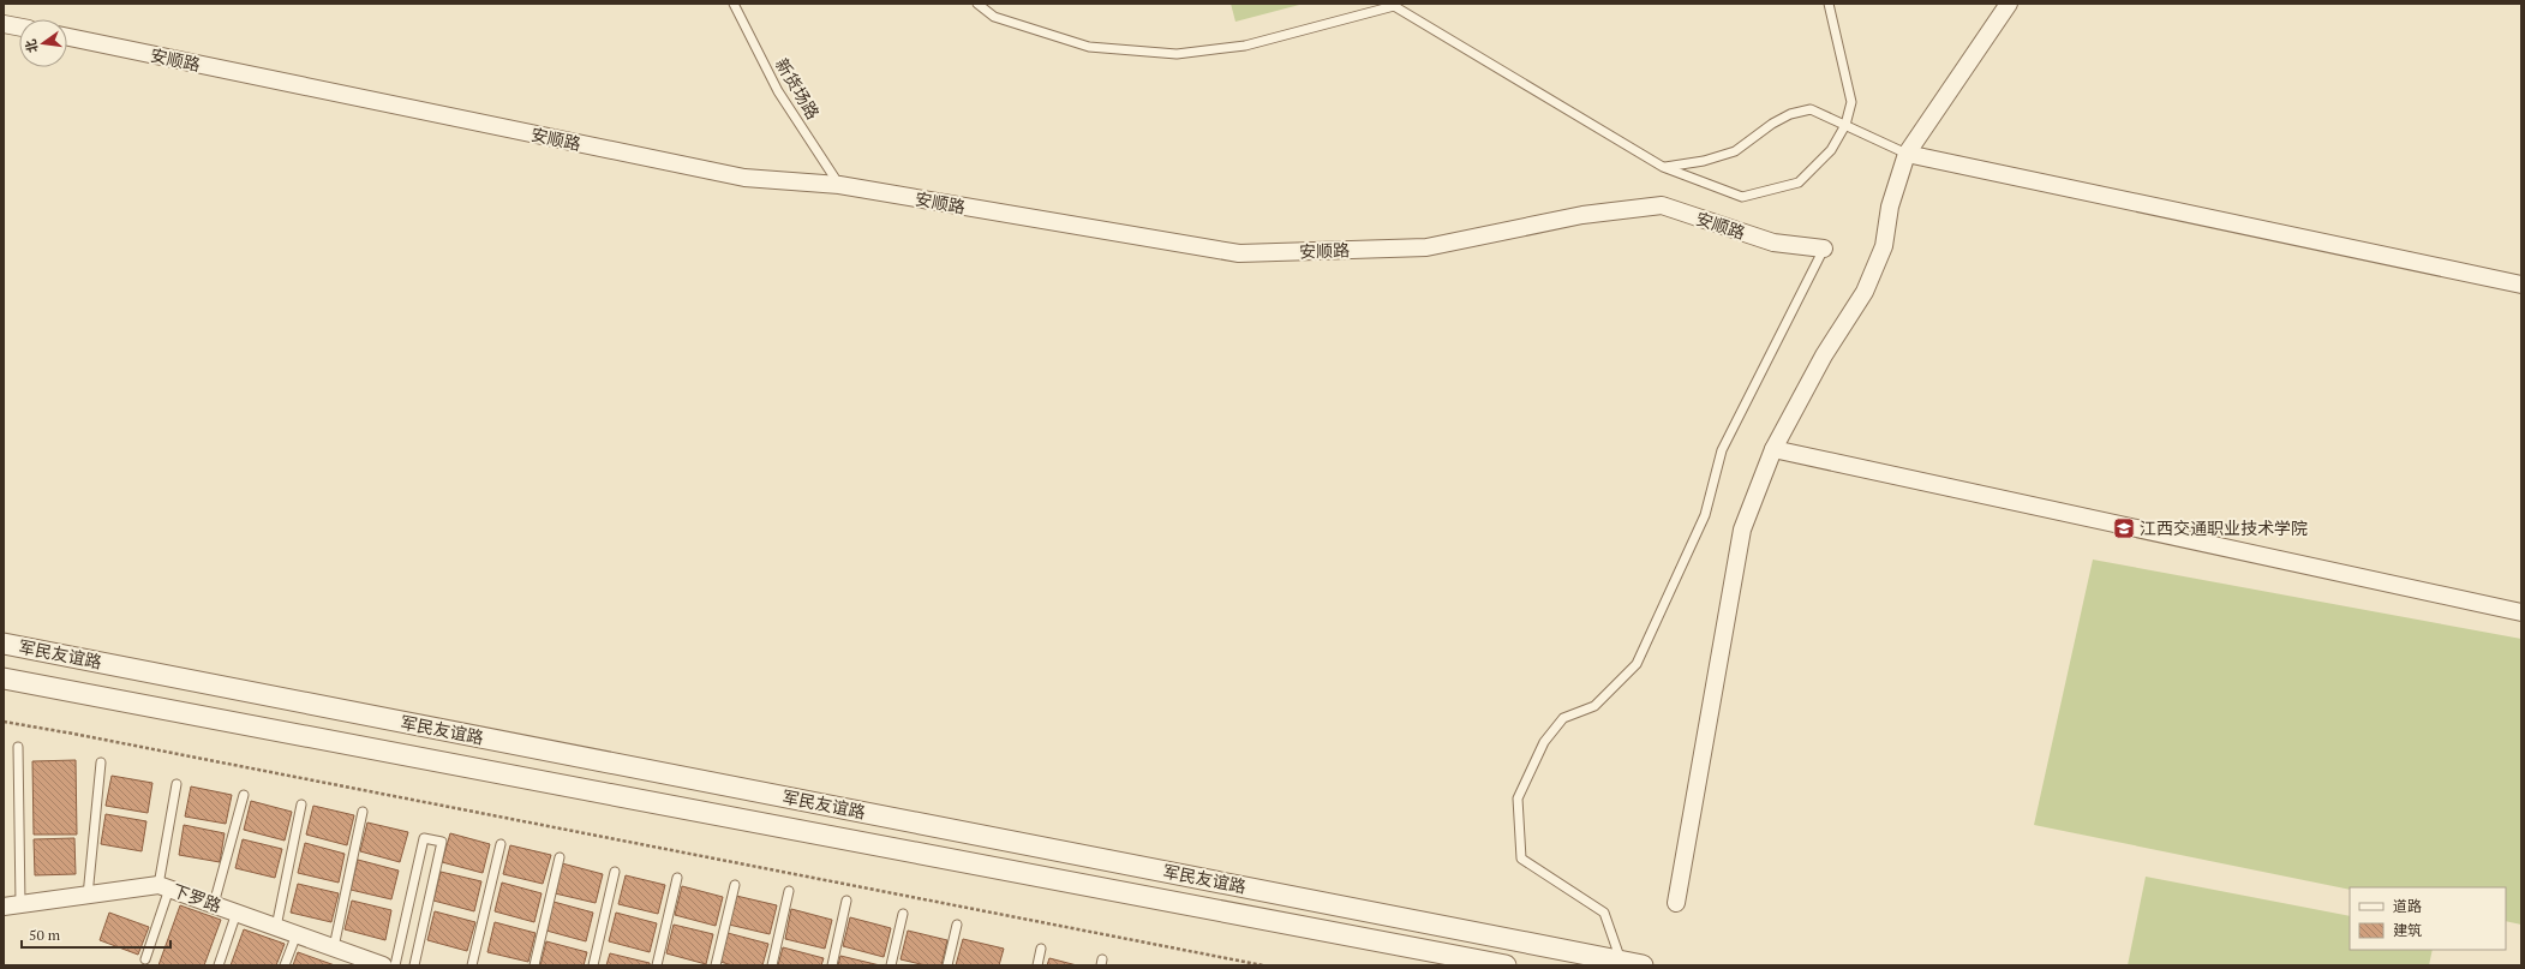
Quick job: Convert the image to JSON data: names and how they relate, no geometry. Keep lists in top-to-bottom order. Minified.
{"streets":{"street":["安顺路","军民友谊路","下罗路"],"lane":["新货场路"]},"crossings":[["安顺路","新货场路"]],"places":{"school or university":["江西交通职业技术学院"]},"legend":["道路","建筑"],"scale_bar":"50 m","north":"left"}
